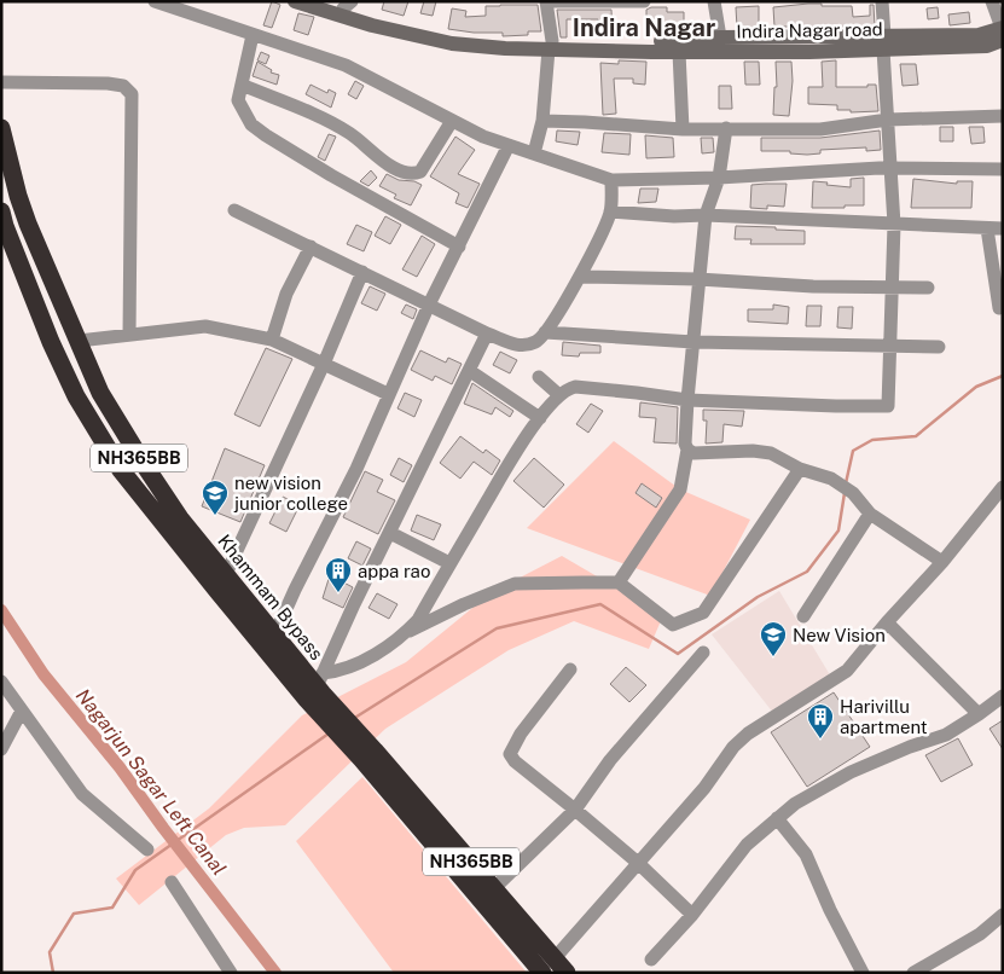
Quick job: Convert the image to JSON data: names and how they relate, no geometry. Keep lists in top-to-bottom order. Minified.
{"streets":{"highway":["NH365BB","Khammam Bypass"],"street":["Indira Nagar road"]},"districts":["Indira Nagar"],"water":["Nagarjun Sagar Left Canal"],"places":{"school or university":["new vision junior college","New Vision"],"building":["appa rao","Harivillu apartment"]}}
